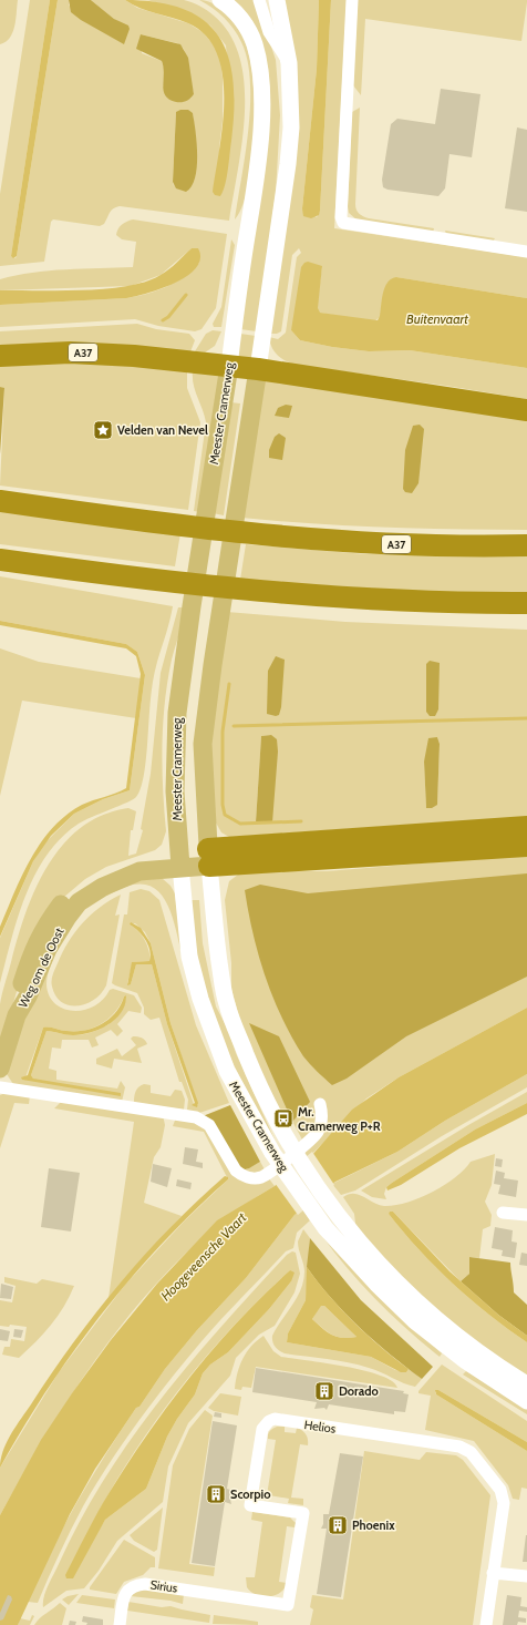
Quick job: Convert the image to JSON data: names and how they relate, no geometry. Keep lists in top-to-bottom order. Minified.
{"streets":{"highway":["A37"],"main road":["Meester Cramerweg","Weg om de Oost"],"street":["Helios","Sirius"]},"crossings":[["A37","Meester Cramerweg"],["Meester Cramerweg","Weg om de Oost"],["Helios","Sirius"]],"water":["Buitenvaart","Hoogeveensche Vaart"],"places":{"place":["Velden van Nevel"],"bus stop":["Mr. Cramerweg P+R"],"building":["Dorado","Scorpio","Phoenix"]}}
